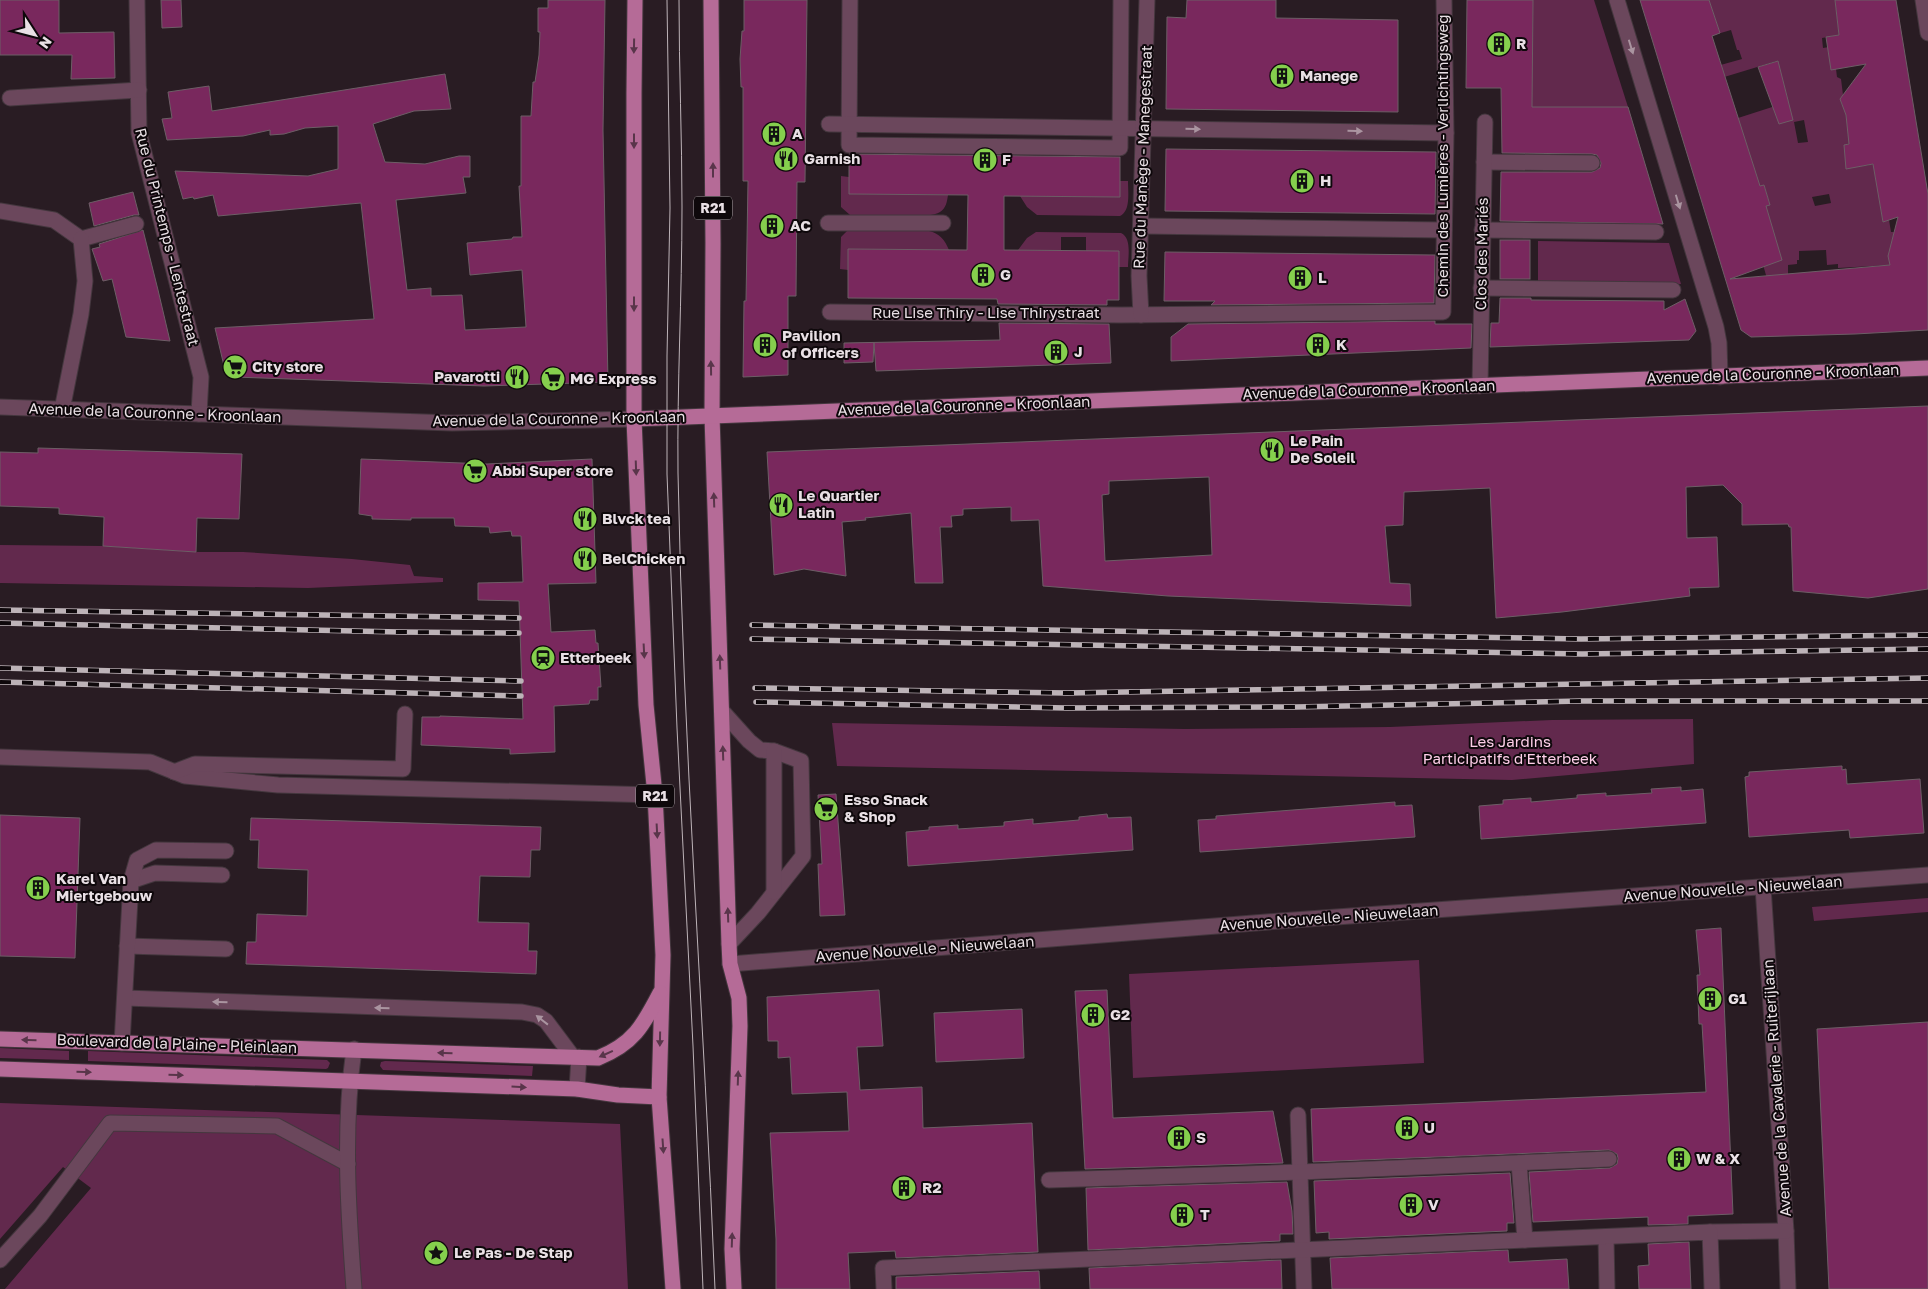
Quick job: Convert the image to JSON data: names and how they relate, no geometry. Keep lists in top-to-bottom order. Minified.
{"streets":{"main road":["R21","Avenue de la Couronne - Kroonlaan","Boulevard de la Plaine - Pleinlaan"],"street":["Chemin des Lumières - Verlichtingsweg","Rue du Manège - Manegestraat","Rue du Printemps - Lentestraat","Clos des Mariés","Rue Lise Thiry - Lise Thirystraat","Avenue Nouvelle - Nieuwelaan","Avenue de la Cavalerie - Ruiterijlaan"]},"crossings":[["Chemin des Lumières - Verlichtingsweg","Rue Lise Thiry - Lise Thirystraat"],["Rue du Manège - Manegestraat","Rue Lise Thiry - Lise Thirystraat"],["R21","Avenue de la Couronne - Kroonlaan"],["R21","Avenue Nouvelle - Nieuwelaan"],["R21","Boulevard de la Plaine - Pleinlaan"],["Rue du Printemps - Lentestraat","Avenue de la Couronne - Kroonlaan"],["Clos des Mariés","Avenue de la Couronne - Kroonlaan"],["Avenue Nouvelle - Nieuwelaan","Avenue de la Cavalerie - Ruiterijlaan"]],"parks":["Les Jardins Participatifs d'Etterbeek"],"places":{"building":["R","Manege","A","F","H","AC","G","L","Pavilion of Officers","K","J","Karel Van Miertgebouw","G1","G2","U","S","W & X","R2","V","T"],"restaurant":["Garnish","Pavarotti","Le Pain De Soleil","Le Quartier Latin","Blvck tea","BelChicken"],"supermarket":["City store","MG Express","Abbi Super store","Esso Snack & Shop"],"station":["Etterbeek"],"place":["Le Pas - De Stap"]},"north":"bottom right"}
